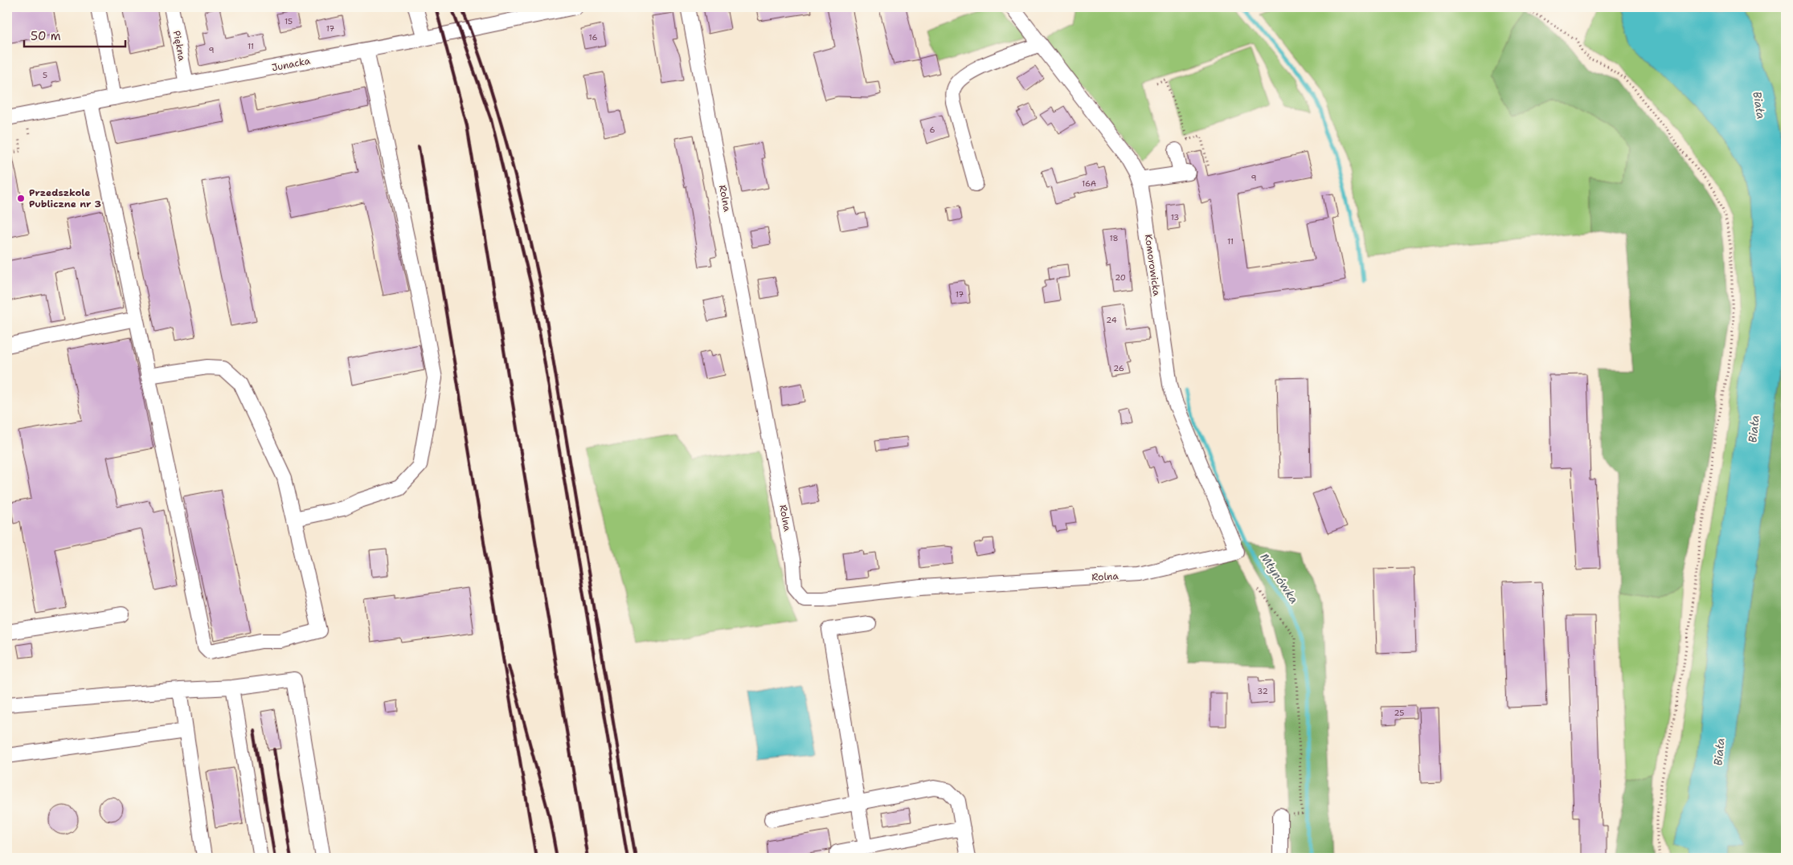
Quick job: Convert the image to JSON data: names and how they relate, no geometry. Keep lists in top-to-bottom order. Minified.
{"streets":{"street":["Piękna","Junacka","Rolna","Komorowicka"]},"crossings":[["Piękna","Junacka"],["Rolna","Komorowicka"]],"water":["Biała","Młynówka"],"places":["Przedszkole Publiczne nr 3"],"house_numbers":["15","17","16","11","9","5","6","9","16A","13","18","11","20","17","24","26","32","25"],"scale_bar":"50 m"}
